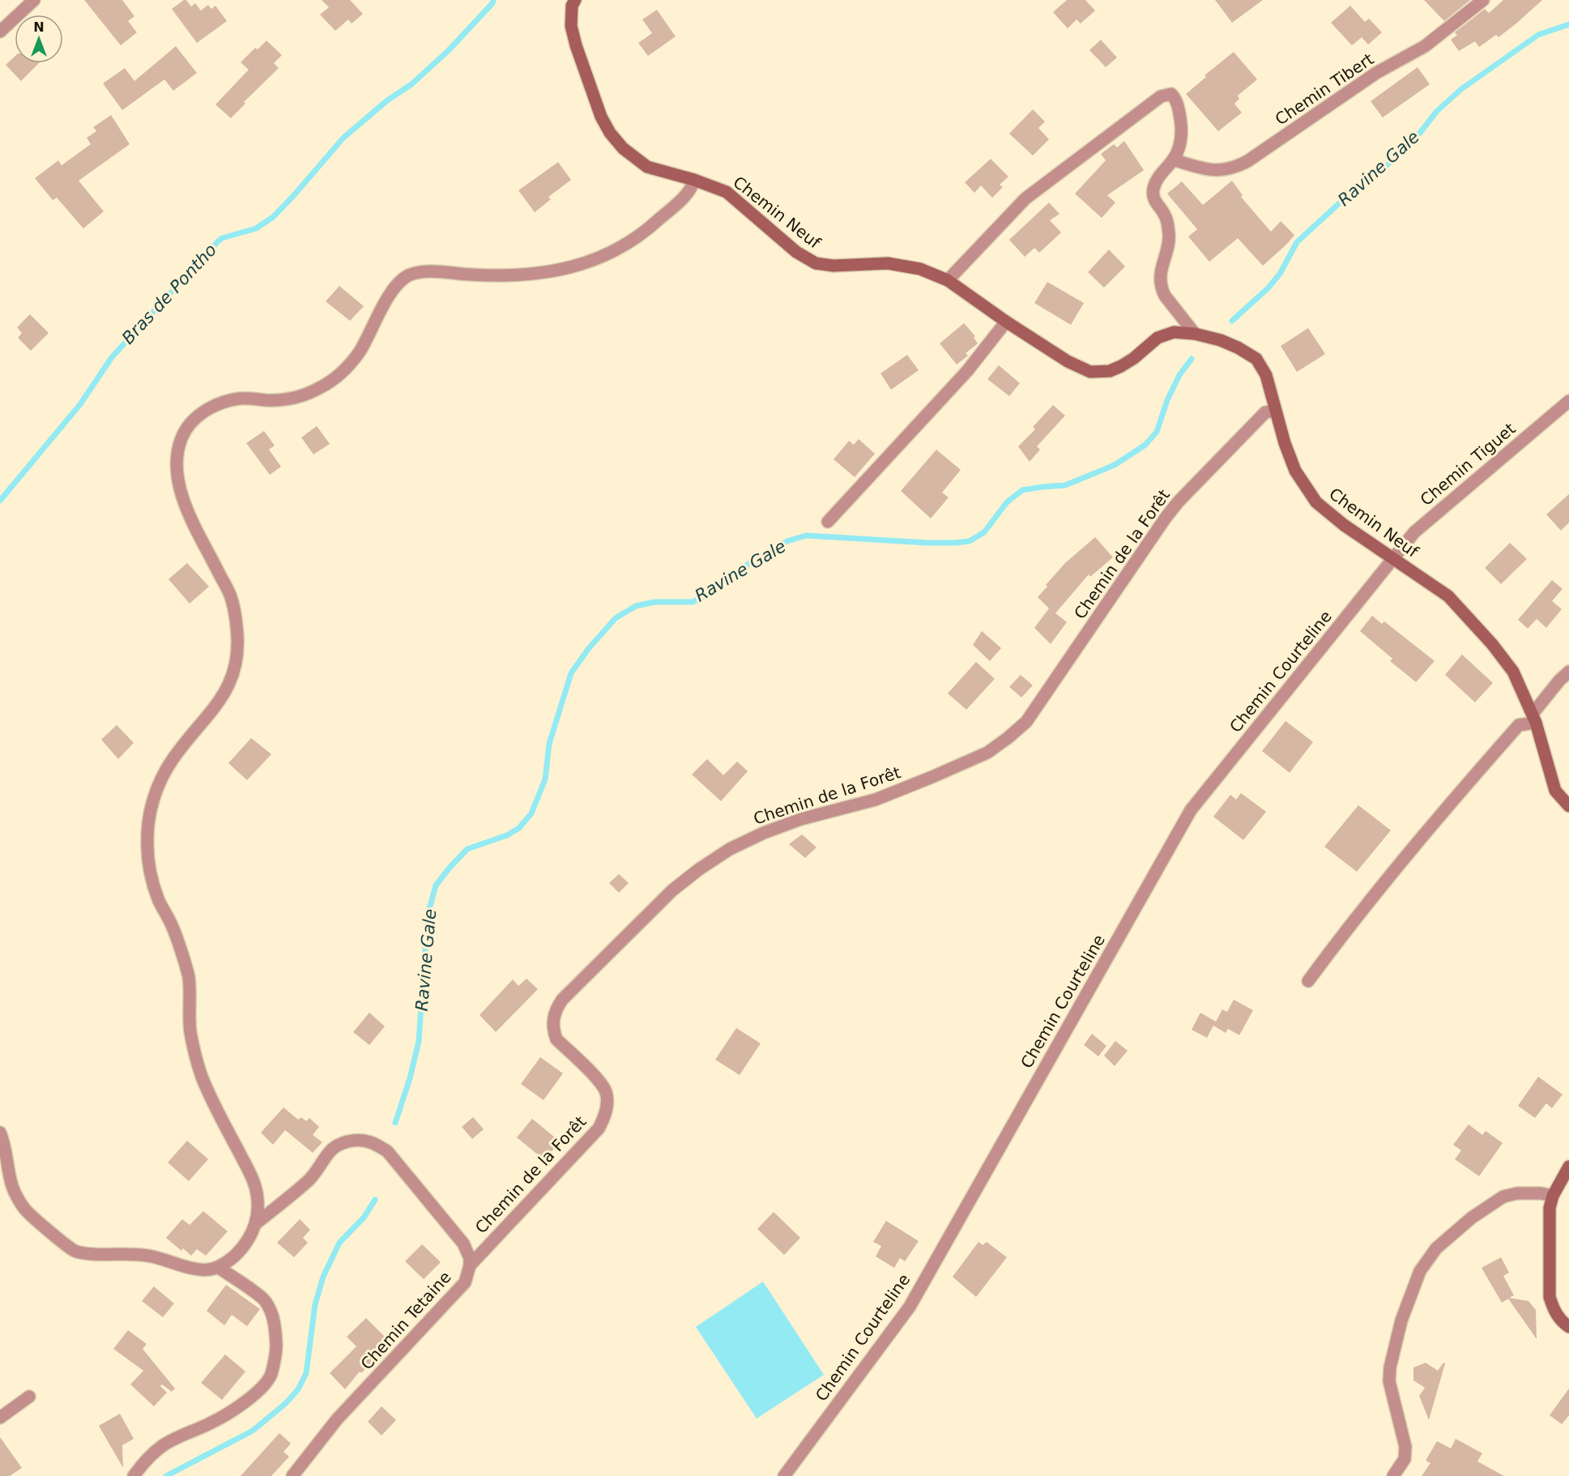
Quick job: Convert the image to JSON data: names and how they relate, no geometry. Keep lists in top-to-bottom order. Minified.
{"streets":{"main road":["Chemin Neuf"],"street":["Chemin Tibert","Chemin Tiguet","Chemin de la Forêt","Chemin Courteline","Chemin Tetaine"]},"crossings":[["Chemin Neuf","Chemin Tiguet"],["Chemin Neuf","Chemin de la Forêt"],["Chemin Neuf","Chemin Courteline"],["Chemin Tiguet","Chemin Courteline"],["Chemin de la Forêt","Chemin Tetaine"]],"water":["Ravine Gale","Bras de Pontho"],"north":"top"}
